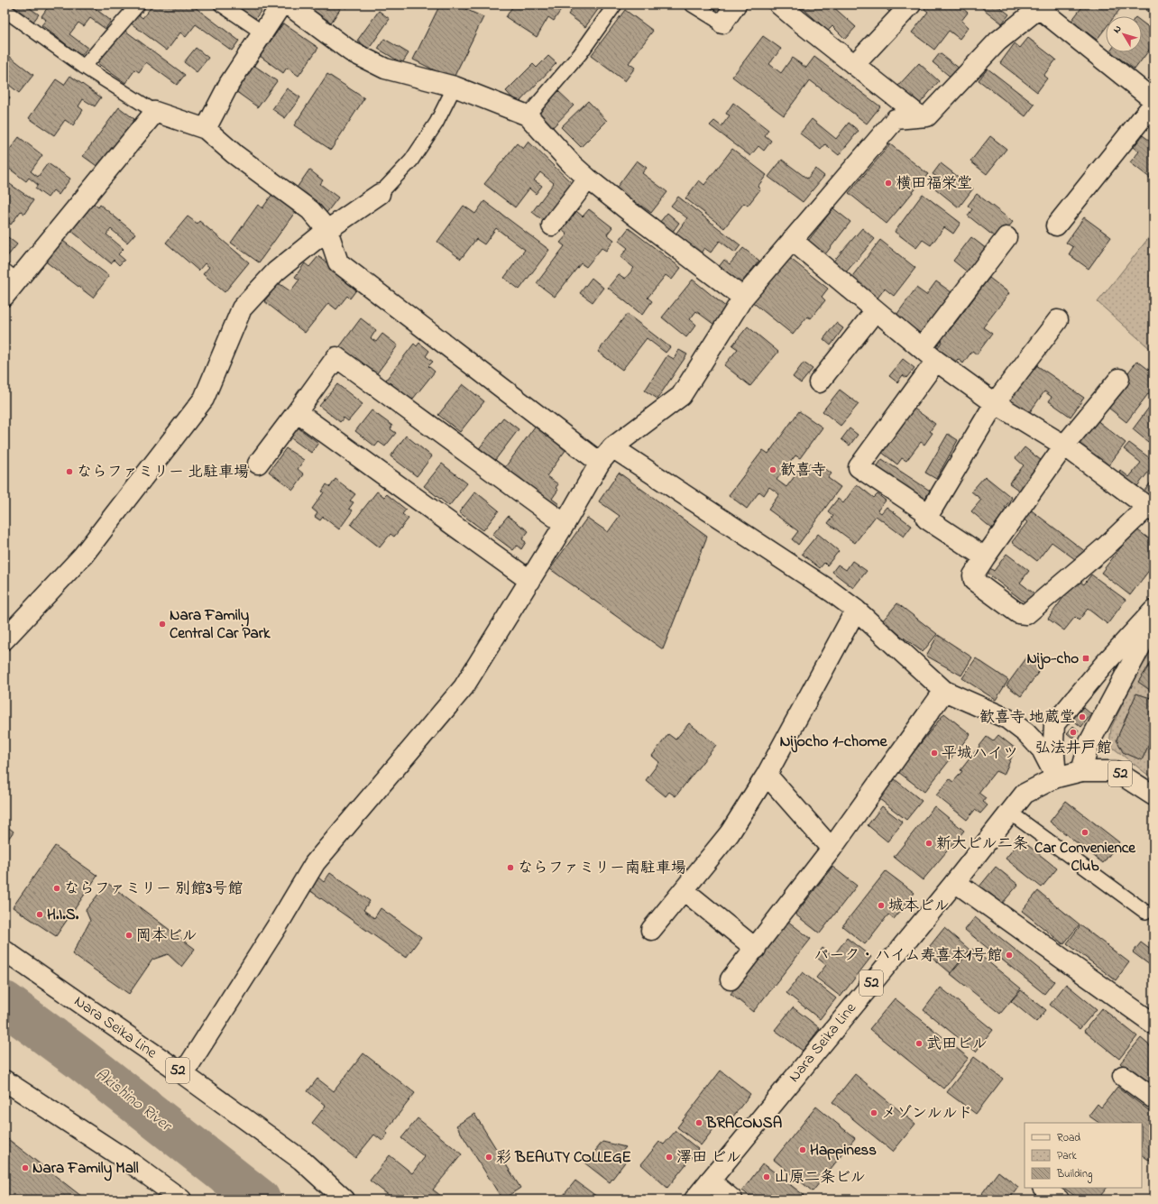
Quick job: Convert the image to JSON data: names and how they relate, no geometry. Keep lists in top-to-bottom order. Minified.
{"streets":{"street":["52","Nara Seika Line"]},"districts":["Nijocho 1-chome"],"water":["Akishino River"],"places":{"other":["横田福栄堂","歓喜寺","ならファミリー 北駐車場","Nara Family Central Car Park","歓喜寺 地蔵堂","弘法井戸館","平城ハイツ","Car Convenience Club","新大ビル二条","ならファミリー南駐車場","ならファミリー 別館3号館","城本ビル","H.I.S.","岡本ビル","パーク・ハイム寿喜本1号館","武田ビル","メゾンルルド","BRACONSA","Happiness","彩 BEAUTY COLLEGE","澤田 ビル","Nara Family Mall","山原二条ビル"],"transit":["Nijo-cho"]},"legend":["Road","Park","Building"],"north":"top left"}
